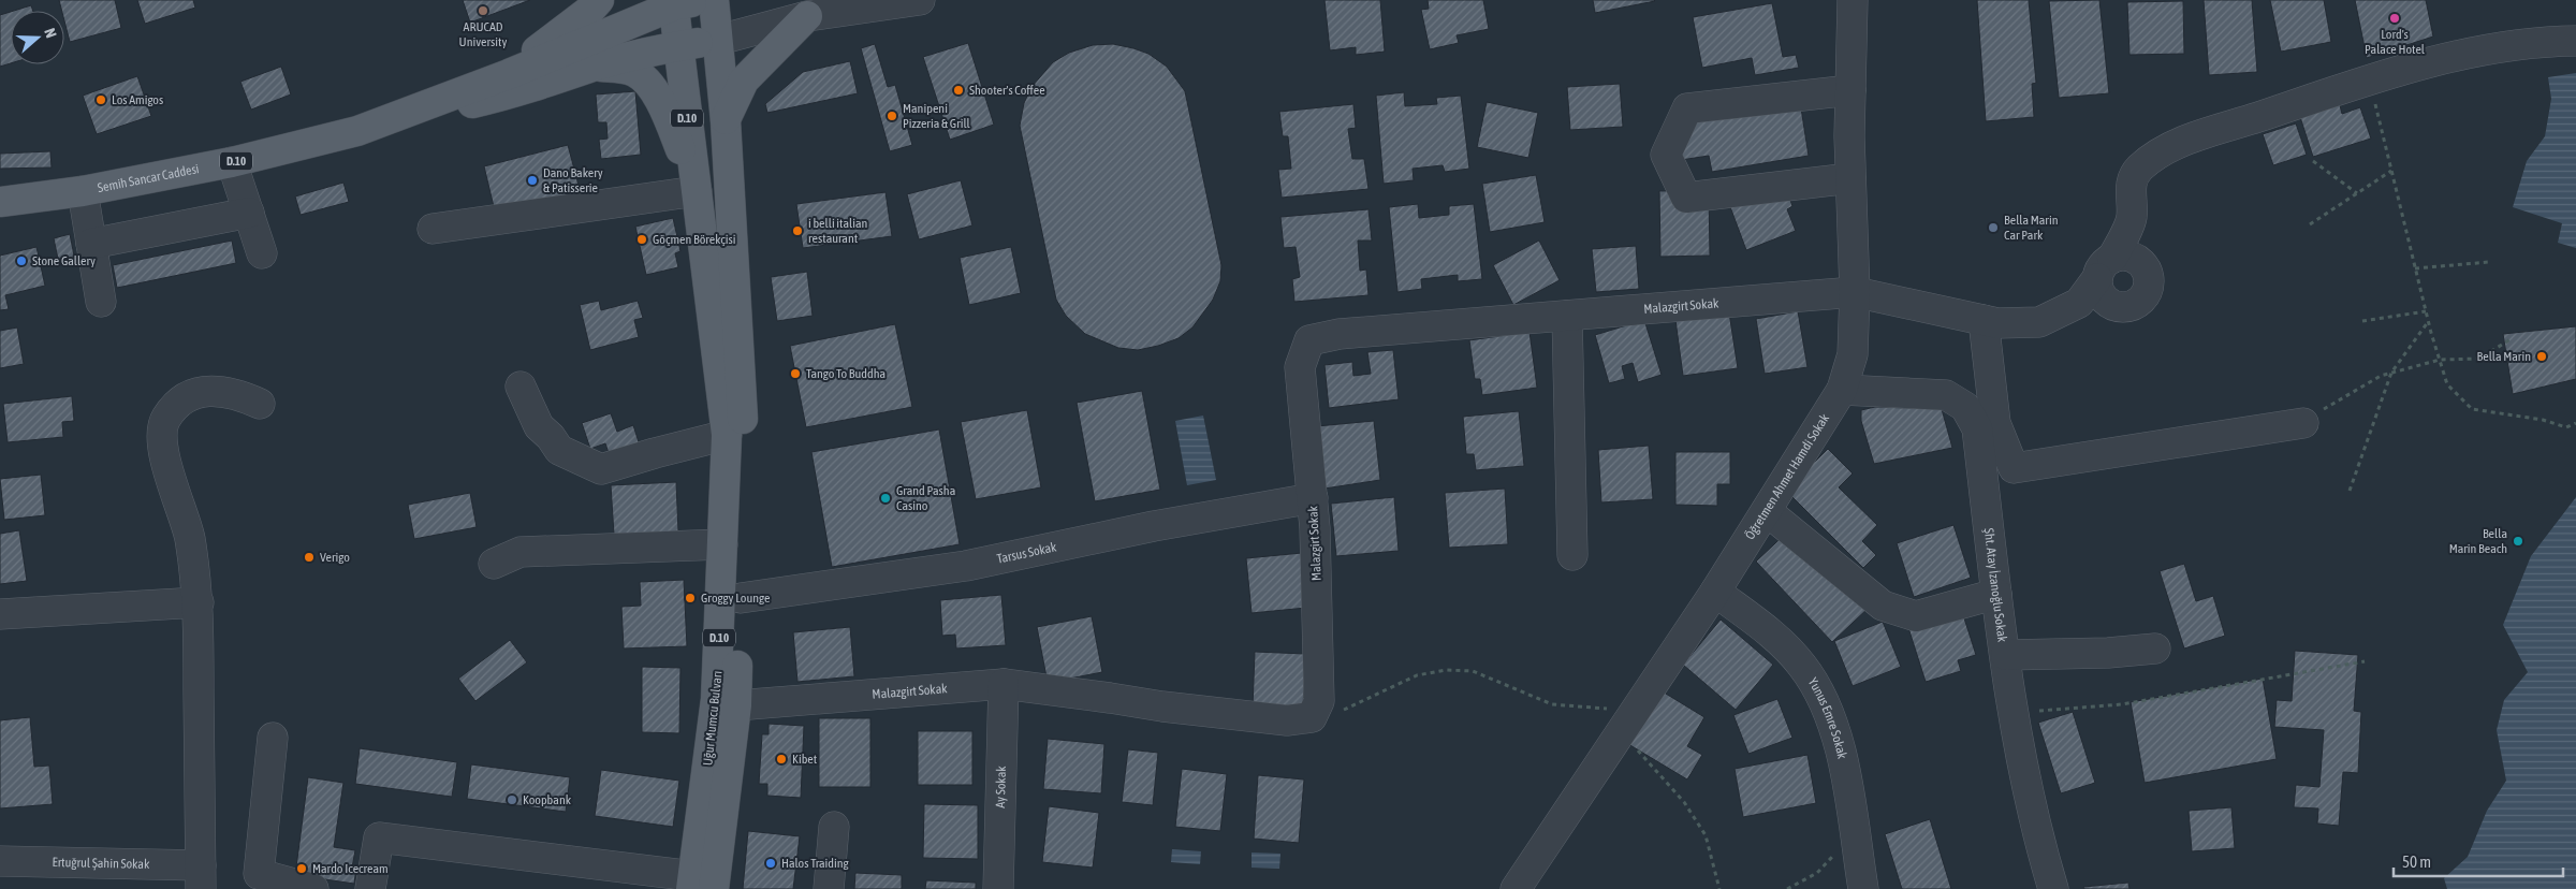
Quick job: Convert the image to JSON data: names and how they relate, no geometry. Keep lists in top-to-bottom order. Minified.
{"streets":{"main road":["D.10","Semih Sancar Caddesi","Uğur Mumcu Bulvarı"],"street":["Malazgirt Sokak","Öğretmen Ahmet Hamdi Sokak","Tarsus Sokak","Şht. Atay İzanoğlu Sokak","Yunus Emre Sokak","Ay Sokak","Ertuğrul Şahin Sokak"]},"crossings":[["D.10","Semih Sancar Caddesi"],["D.10","Uğur Mumcu Bulvarı"],["Malazgirt Sokak","Öğretmen Ahmet Hamdi Sokak"],["Malazgirt Sokak","Tarsus Sokak"],["Malazgirt Sokak","Uğur Mumcu Bulvarı"],["Malazgirt Sokak","Ay Sokak"],["Öğretmen Ahmet Hamdi Sokak","Şht. Atay İzanoğlu Sokak"],["Öğretmen Ahmet Hamdi Sokak","Yunus Emre Sokak"],["Tarsus Sokak","Uğur Mumcu Bulvarı"]],"places":["ARUCAD University","Lord's Palace Hotel","Shooter's Coffee","Los Amigos","Manipeni Pizzeria & Grill","Dano Bakery & Patisserie","Bella Marin Car Park","i belli italian restaurant","Göçmen Börekçisi","Stone Gallery","Bella Marin","Tango To Buddha","Grand Pasha Casino","Bella Marin Beach","Verigo","Groggy Lounge","Kibet","Koopbank","Halos Traiding","Mardo Icecream"],"scale_bar":"50 m","north":"right"}
